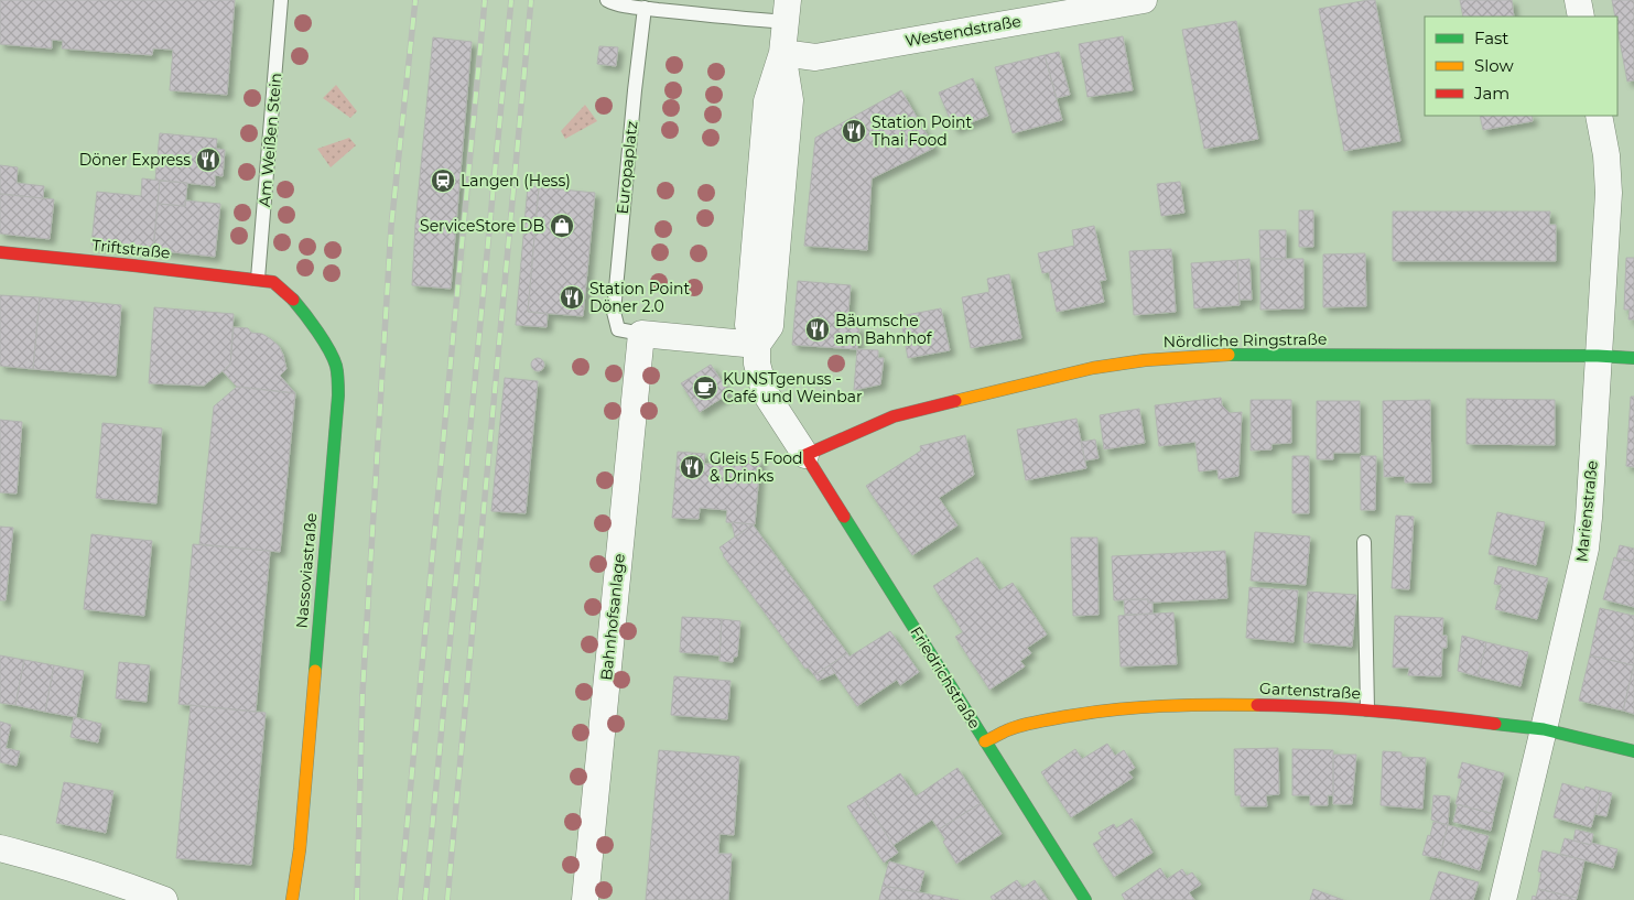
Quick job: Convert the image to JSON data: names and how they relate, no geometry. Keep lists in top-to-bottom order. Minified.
{"streets":{"street":["Westendstraße","Europaplatz","Triftstraße","Nördliche Ringstraße","Marienstraße","Nassoviastraße","Bahnhofsanlage","Friedrichstraße","Gartenstraße"],"lane":["Am Weißen Stein"]},"crossings":[["Am Weißen Stein","Triftstraße"],["Am Weißen Stein","Nassoviastraße"],["Europaplatz","Bahnhofsanlage"],["Triftstraße","Nassoviastraße"],["Nördliche Ringstraße","Marienstraße"],["Nördliche Ringstraße","Friedrichstraße"],["Marienstraße","Gartenstraße"],["Friedrichstraße","Gartenstraße"]],"places":{"restaurant":["Station Point Thai Food","Döner Express","Station Point Döner 2.0","Bäumsche am Bahnhof","Gleis 5 Food & Drinks"],"station":["Langen (Hess)"],"shop":["ServiceStore DB"],"cafe":["KUNSTgenuss - Café und Weinbar"]},"legend":["Fast","Slow","Jam"]}
